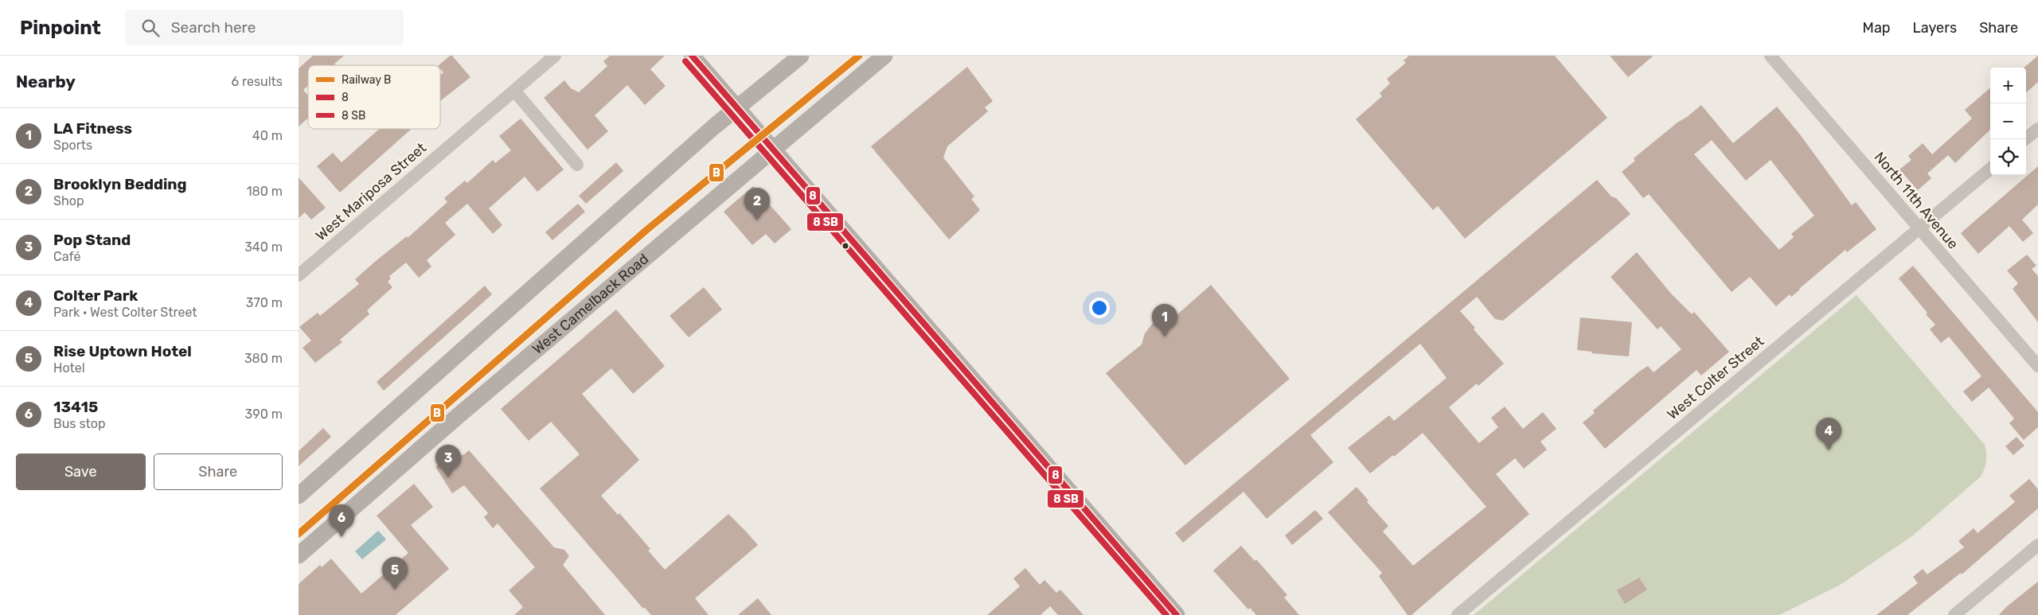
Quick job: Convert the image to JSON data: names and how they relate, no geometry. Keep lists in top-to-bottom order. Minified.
{"streets":{"main road":["West Camelback Road"],"street":["West Mariposa Street","North 11th Avenue","West Colter Street"]},"crossings":[["North 11th Avenue","West Colter Street"]],"lines":["rail line B","transit line 8"],"legend":["Railway B","8","8 SB"],"page":{"header":"Pinpoint","search":"Search here","nav":["Map","Layers","Share"],"heading":["Nearby","6 results"],"map_buttons":["+","−"],"list":[{"mark":"1","name":"LA Fitness","note":"Sports","value":"40 m"},{"mark":"2","name":"Brooklyn Bedding","note":"Shop","value":"180 m"},{"mark":"3","name":"Pop Stand","note":"Café","value":"340 m"},{"mark":"4","name":"Colter Park","note":"Park · West Colter Street","value":"370 m"},{"mark":"5","name":"Rise Uptown Hotel","note":"Hotel","value":"380 m"},{"mark":"6","name":"13415","note":"Bus stop","value":"390 m"}],"pins":["2","1","4","3","6","5"],"buttons":["Save","Share"]}}
